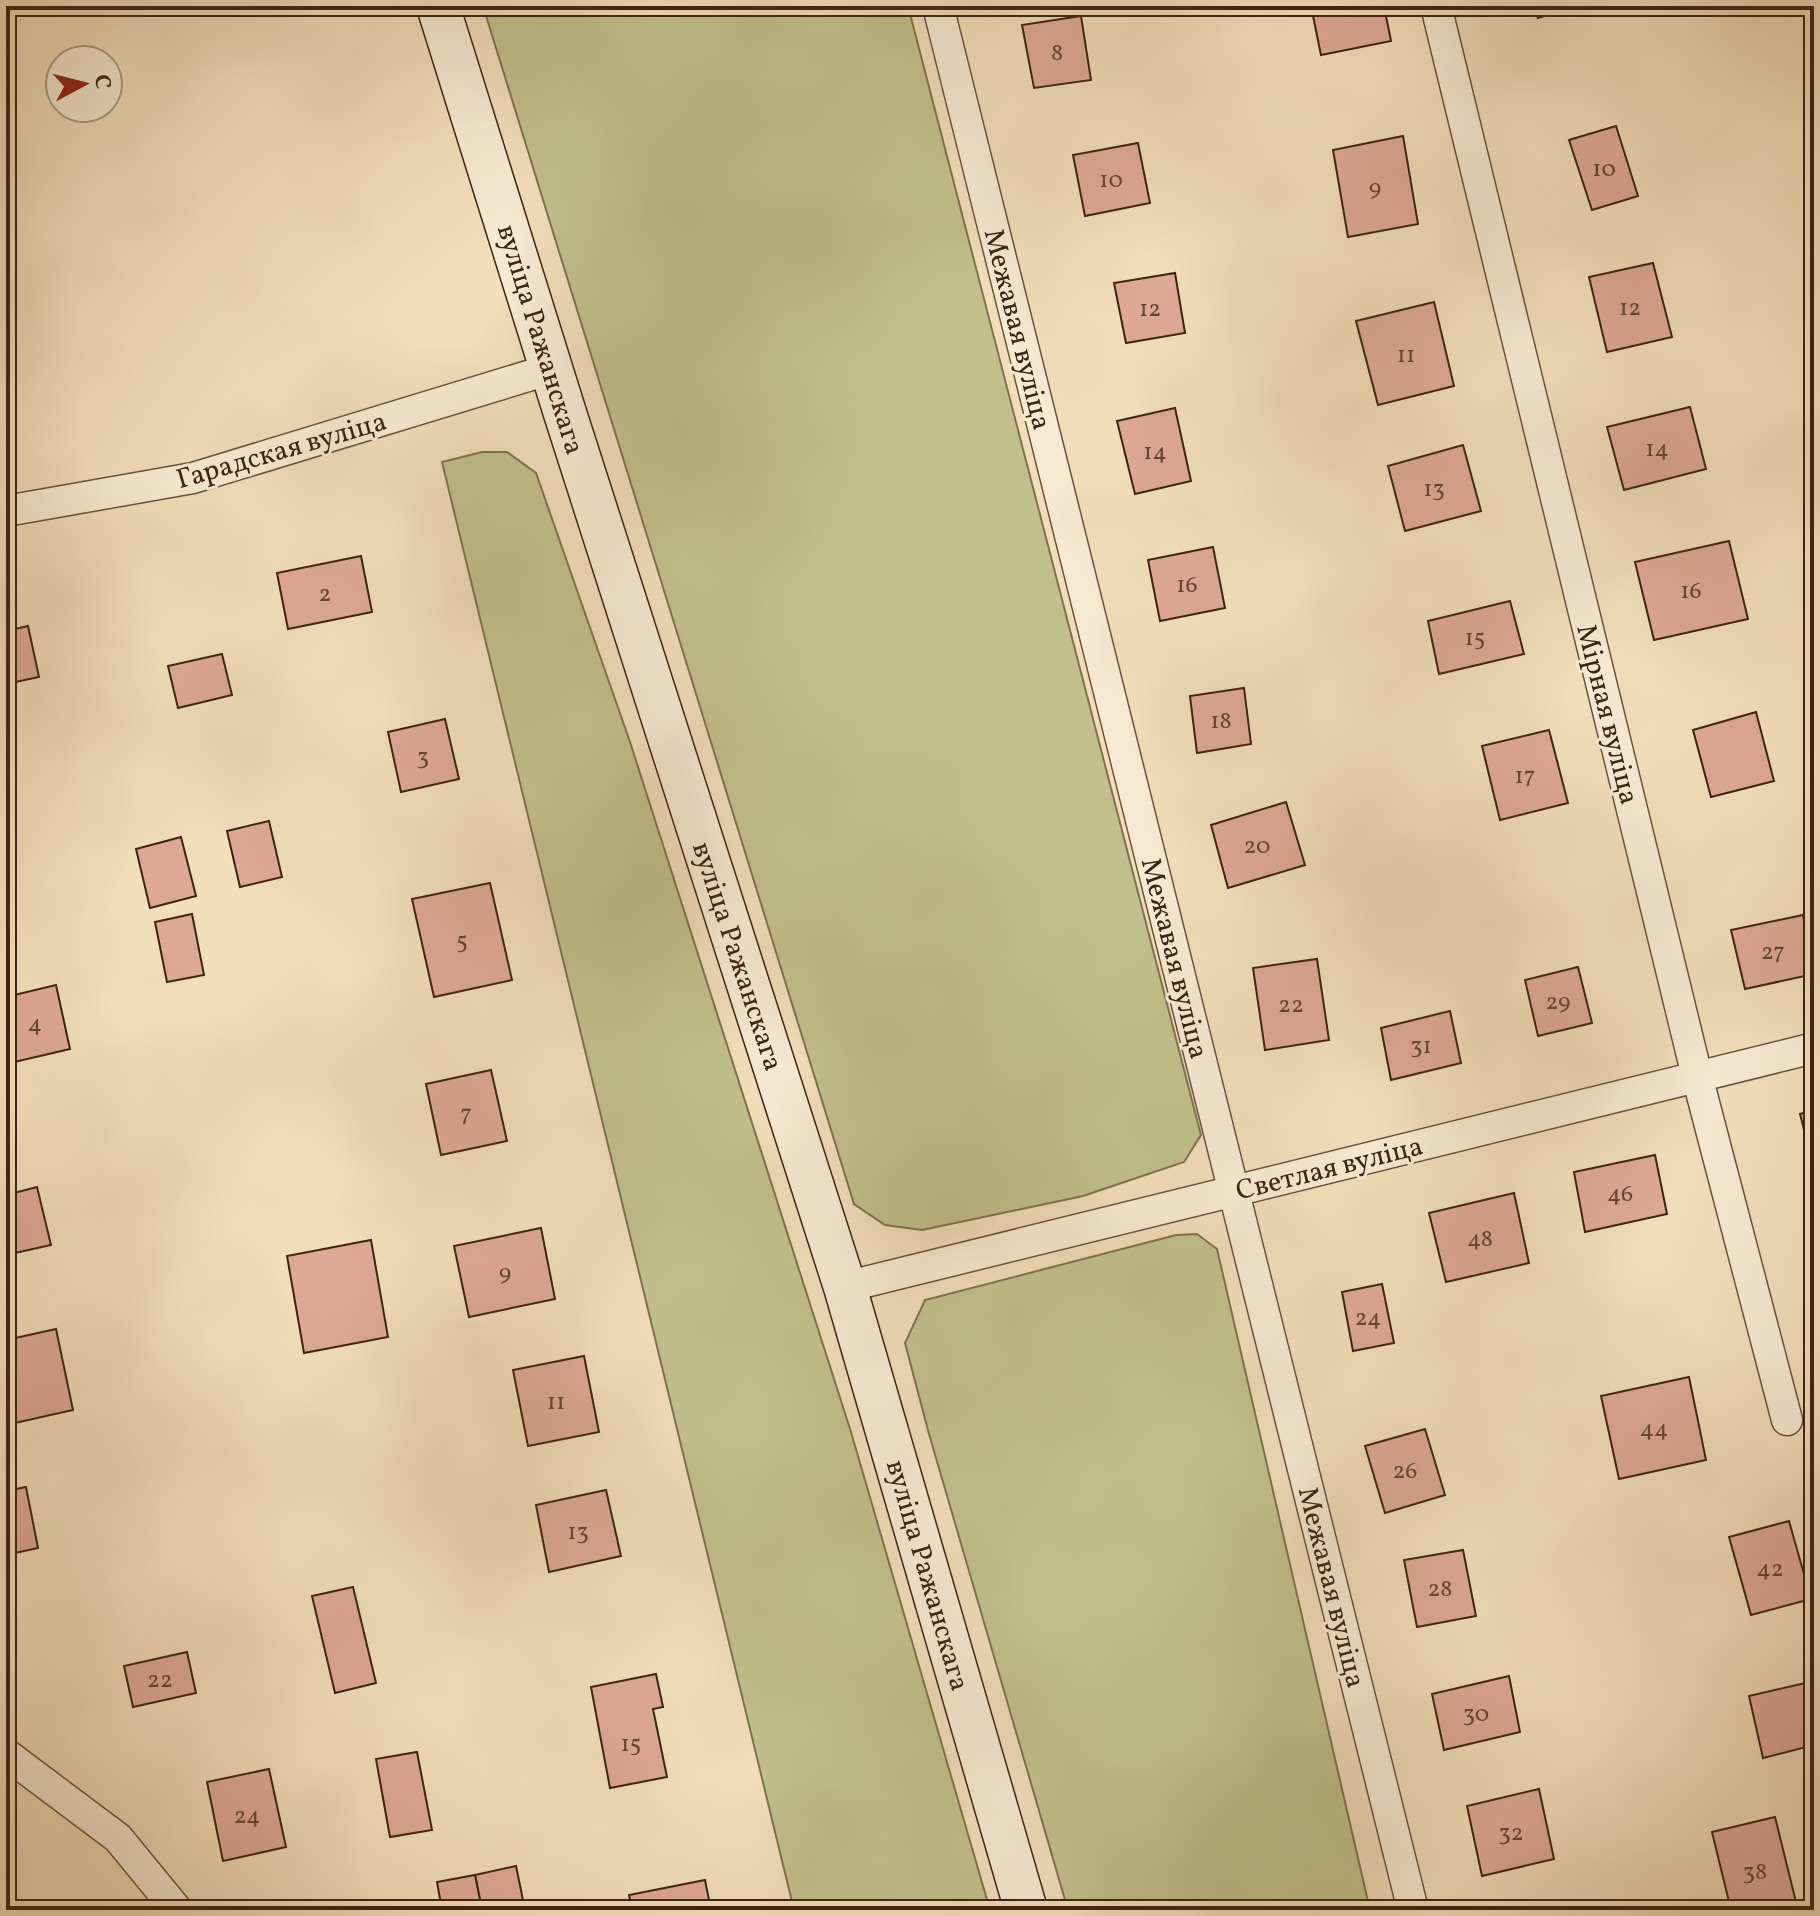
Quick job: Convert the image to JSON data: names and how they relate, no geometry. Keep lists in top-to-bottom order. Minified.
{"streets":{"street":["Межавая вуліца","вуліца Ражанскага","Гарадская вуліца","Мірная вуліца","Светлая вуліца"]},"crossings":[["Межавая вуліца","Светлая вуліца"],["вуліца Ражанскага","Гарадская вуліца"],["вуліца Ражанскага","Светлая вуліца"],["Мірная вуліца","Светлая вуліца"]],"house_numbers":["8","10","10","9","12","12","11","14","14","13","16","16","2","15","18","3","17","20","5","27","29","22","4","31","7","46","48","9","24","11","44","26","13","42","28","22","30","15","24","32","38"],"north":"right"}
